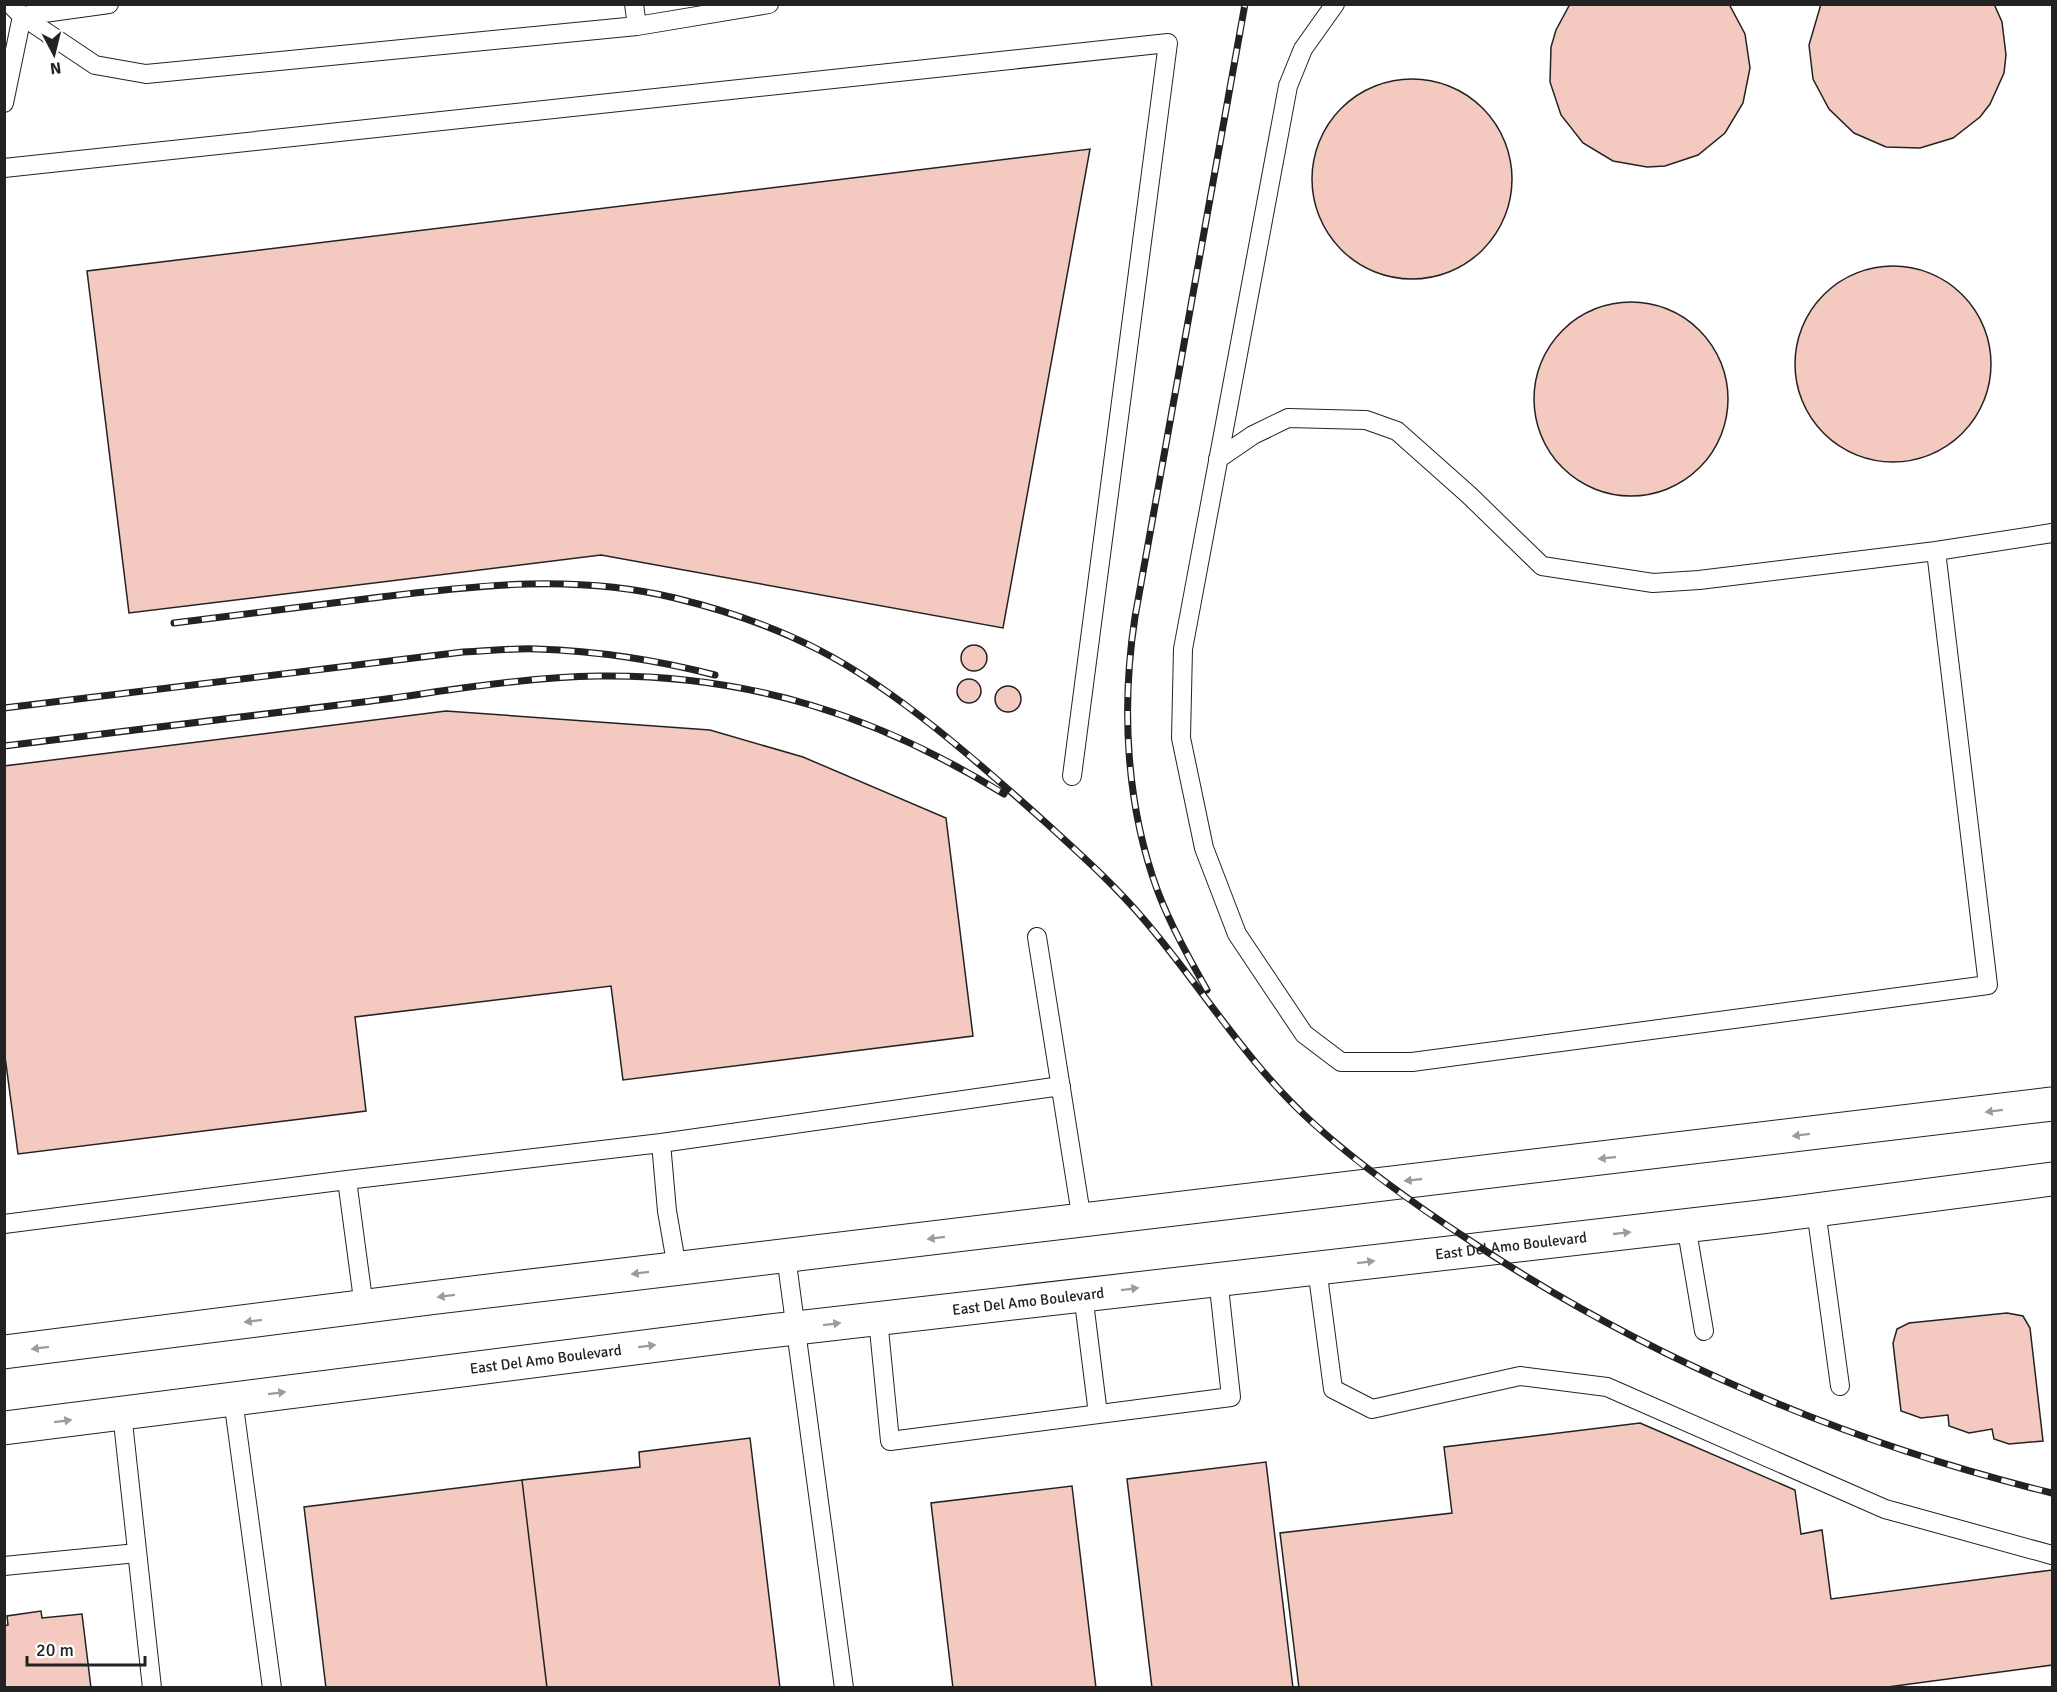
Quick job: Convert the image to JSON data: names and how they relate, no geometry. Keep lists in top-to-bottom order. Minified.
{"streets":{"main road":["East Del Amo Boulevard"]},"scale_bar":"20 m","north":"bottom"}
